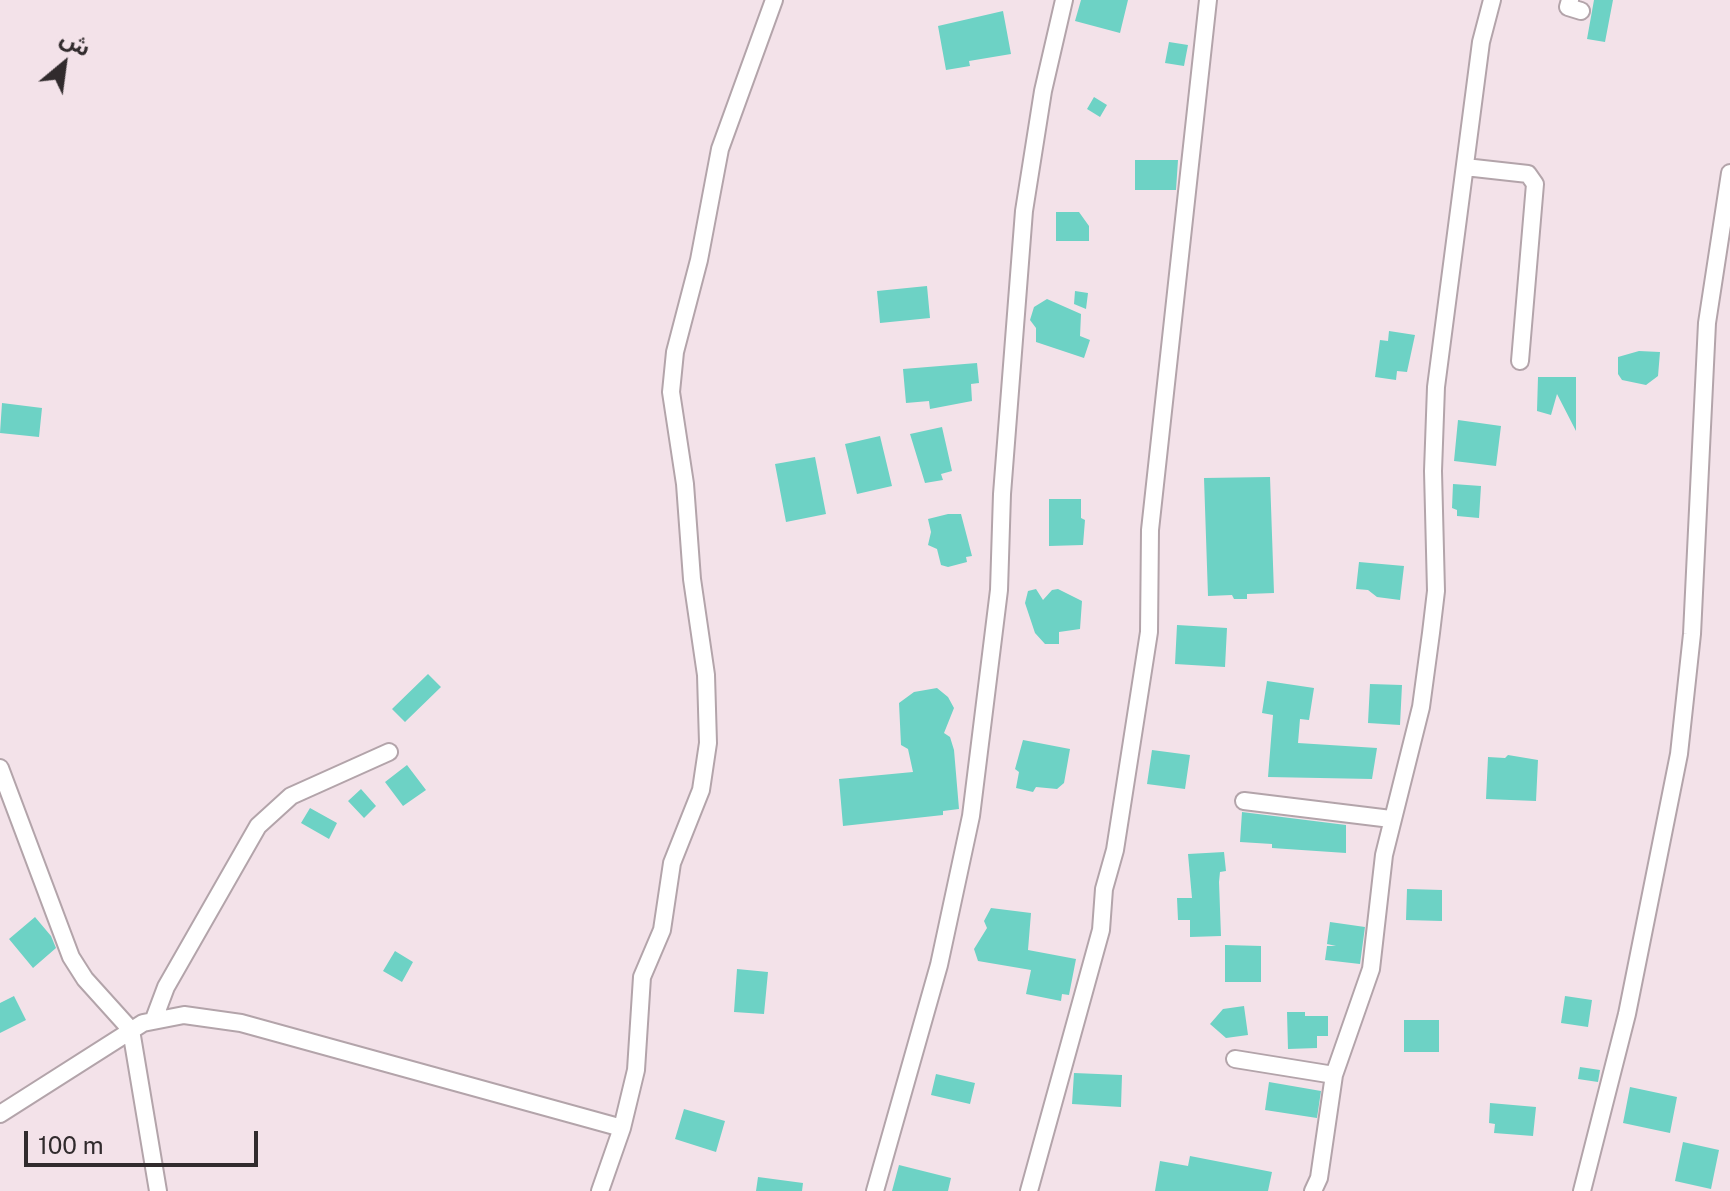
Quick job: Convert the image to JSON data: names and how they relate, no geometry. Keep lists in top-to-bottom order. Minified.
{"scale_bar":"100 m","north":"top right"}
